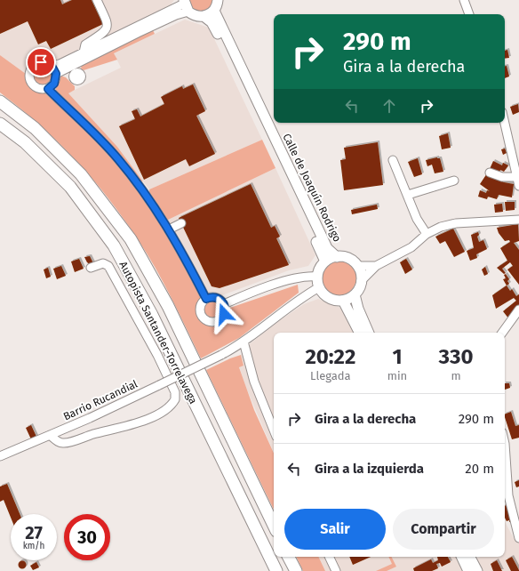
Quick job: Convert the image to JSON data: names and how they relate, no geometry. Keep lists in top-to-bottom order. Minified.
{"streets":{"highway":["Autopista Santander-Torrelavega"],"main road":["Calle de Joaquín Rodrigo"],"street":["Barrio Rucandial"]},"crossings":[["Calle de Joaquín Rodrigo","Barrio Rucandial"]],"page":{"turn":["290 m","Gira a la derecha"],"eta":["20:22","Llegada","1","min","330","m"],"list":[{"name":"Gira a la derecha","value":"290 m"},{"name":"Gira a la izquierda","value":"20 m"}],"buttons":["Salir","Compartir"],"speed":"27 km/h","limit":"30"}}
